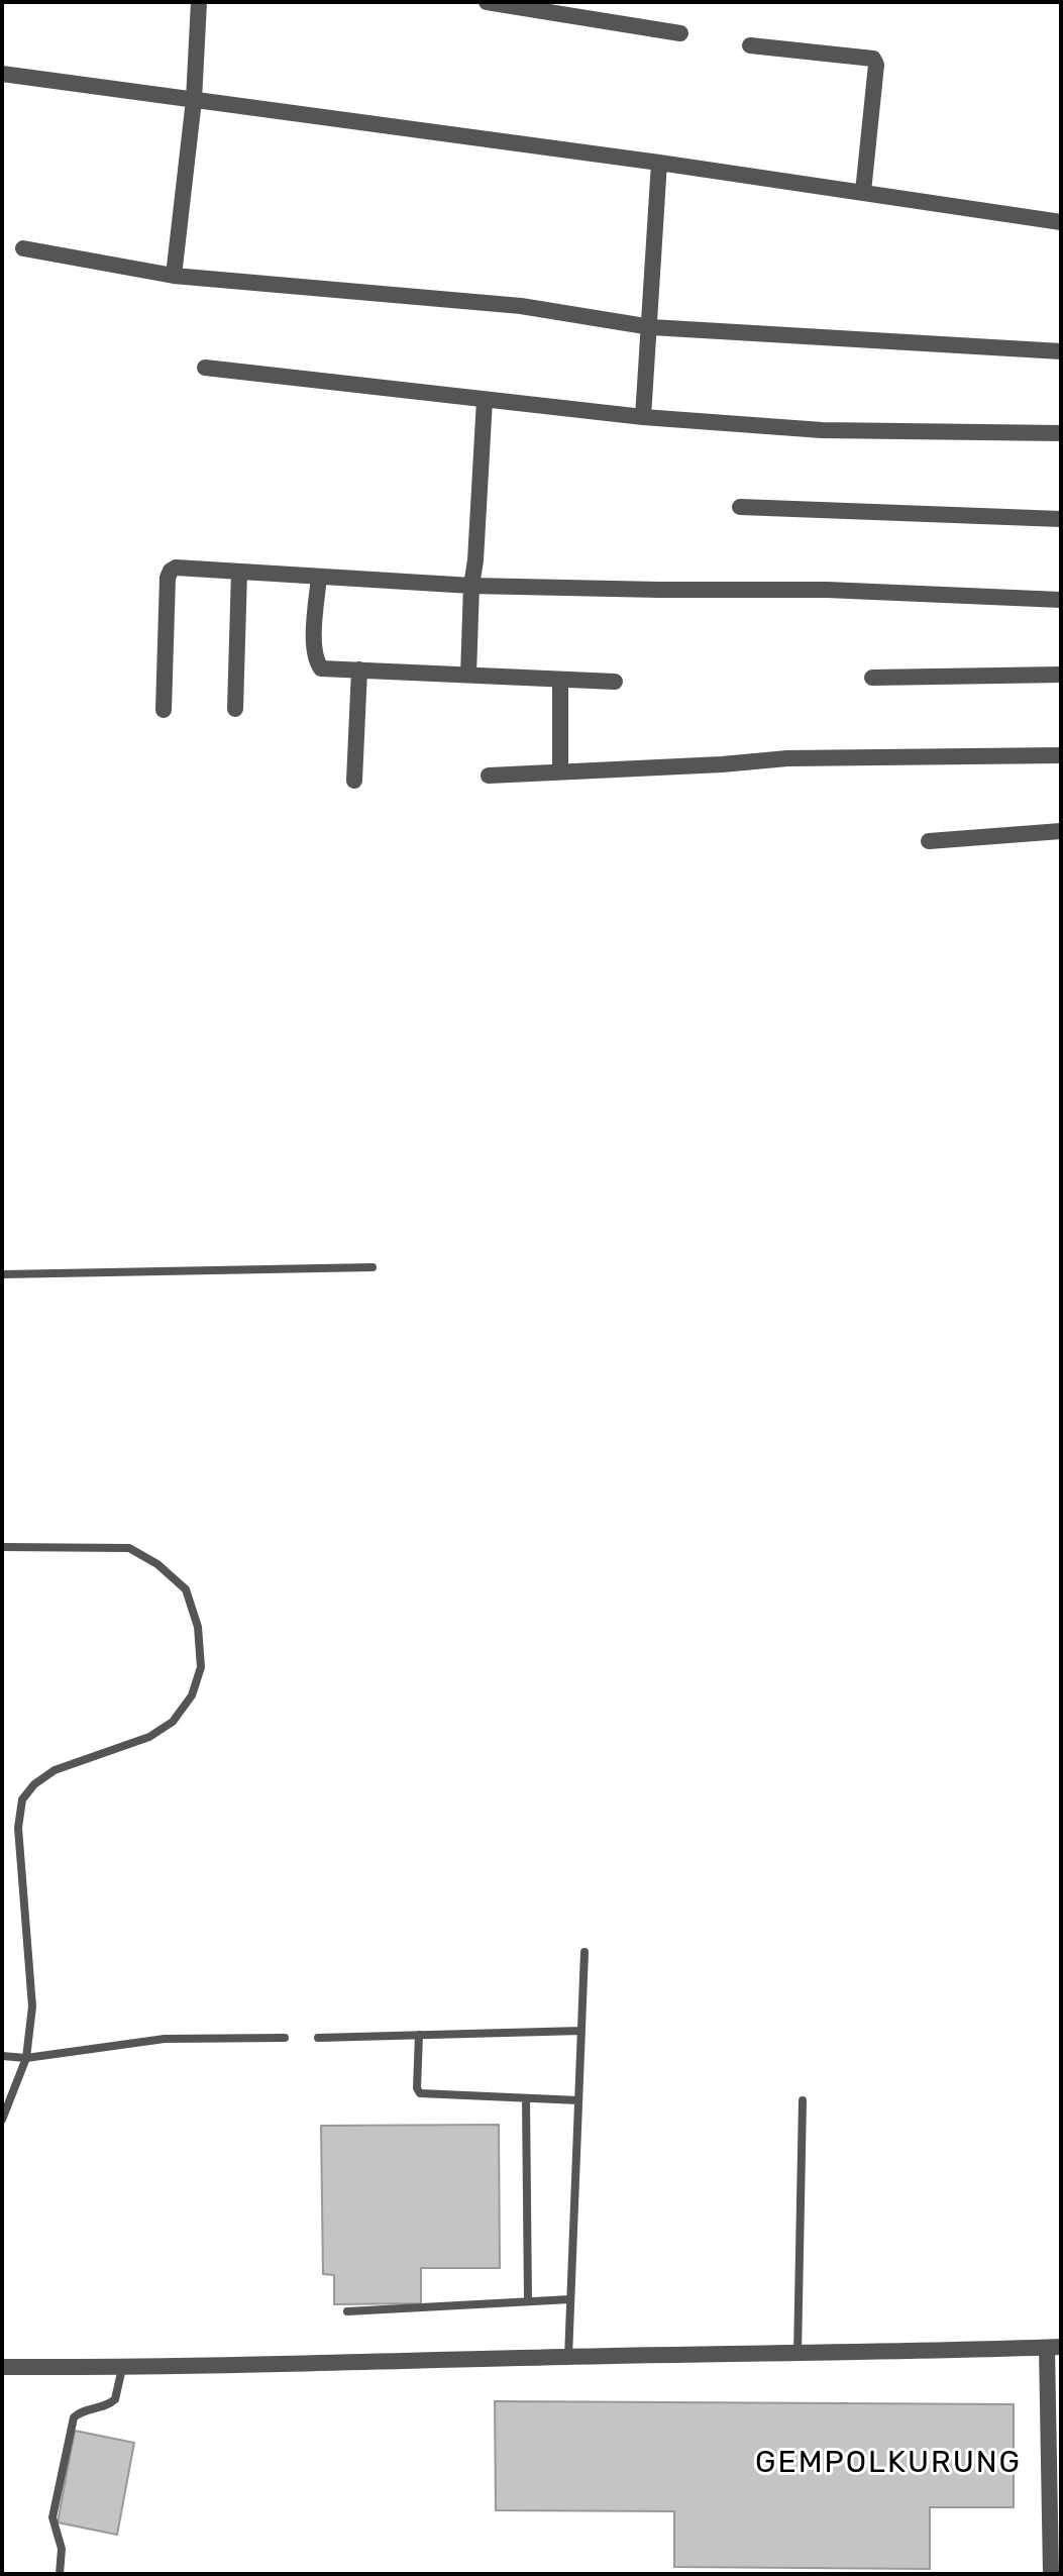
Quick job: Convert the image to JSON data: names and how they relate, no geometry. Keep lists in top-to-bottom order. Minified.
{"districts":["GEMPOLKURUNG"]}
